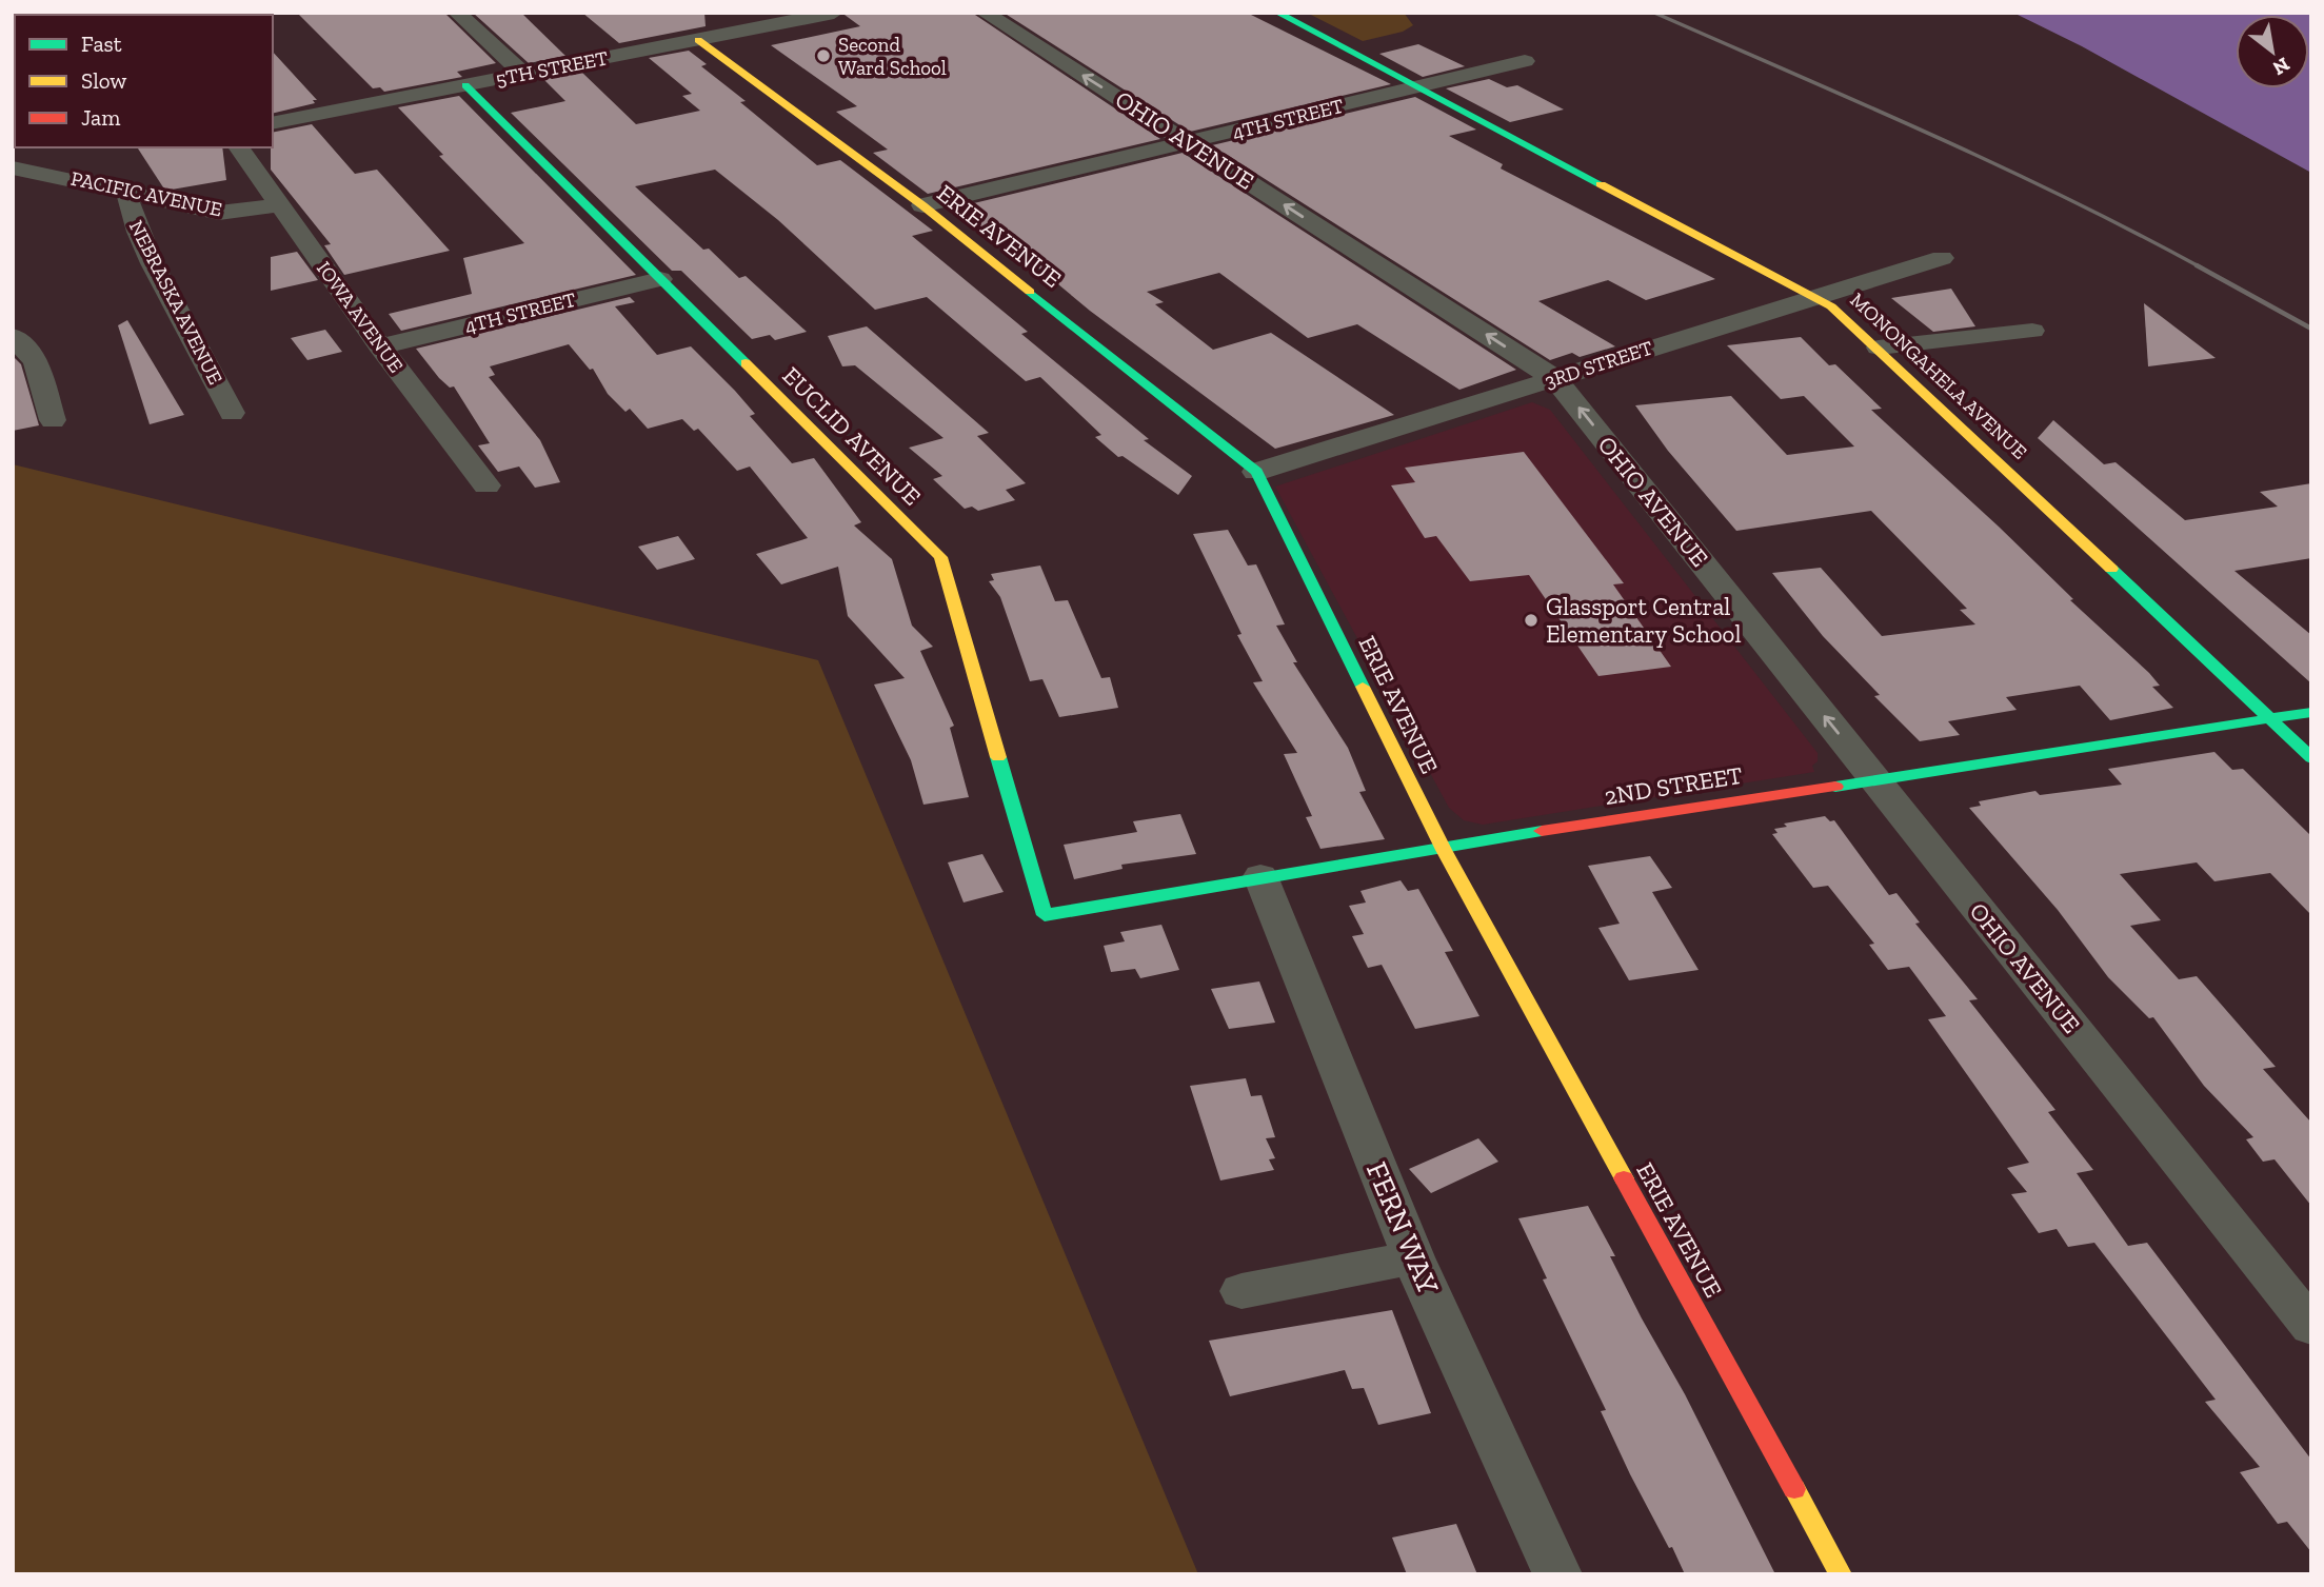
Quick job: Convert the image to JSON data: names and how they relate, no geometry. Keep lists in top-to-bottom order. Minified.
{"streets":{"street":["5TH STREET","4TH STREET","OHIO AVENUE","PACIFIC AVENUE","ERIE AVENUE","NEBRASKA AVENUE","IOWA AVENUE","3RD STREET","MONONGAHELA AVENUE","EUCLID AVENUE","2ND STREET","FERN WAY"]},"crossings":[["5TH STREET","ERIE AVENUE"],["5TH STREET","EUCLID AVENUE"],["4TH STREET","OHIO AVENUE"],["4TH STREET","ERIE AVENUE"],["4TH STREET","IOWA AVENUE"],["4TH STREET","MONONGAHELA AVENUE"],["4TH STREET","EUCLID AVENUE"],["OHIO AVENUE","3RD STREET"],["OHIO AVENUE","2ND STREET"],["PACIFIC AVENUE","NEBRASKA AVENUE"],["PACIFIC AVENUE","IOWA AVENUE"],["ERIE AVENUE","3RD STREET"],["ERIE AVENUE","2ND STREET"],["3RD STREET","MONONGAHELA AVENUE"],["MONONGAHELA AVENUE","2ND STREET"],["EUCLID AVENUE","2ND STREET"],["2ND STREET","FERN WAY"]],"one_way":["OHIO AVENUE"],"places":["Second Ward School","Glassport Central Elementary School"],"legend":["Fast","Slow","Jam"],"north":"bottom right"}
